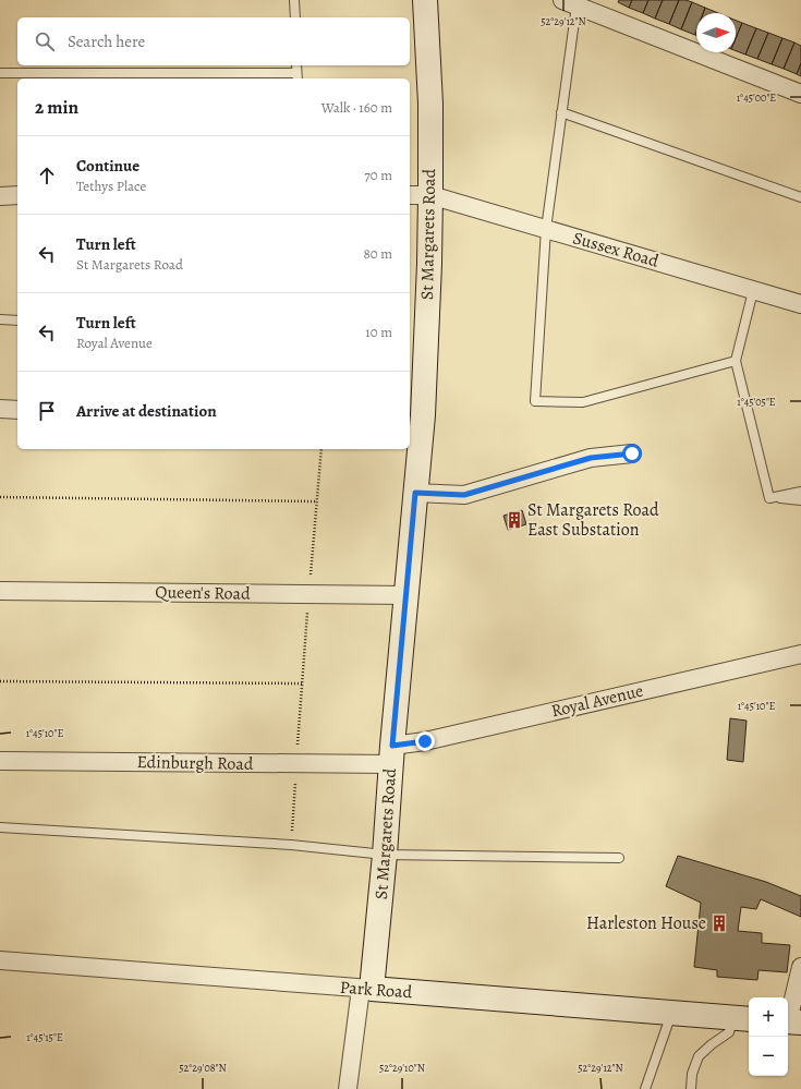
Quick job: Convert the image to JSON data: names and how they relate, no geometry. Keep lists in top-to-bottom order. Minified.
{"streets":{"street":["St Margarets Road","Sussex Road","Queen's Road","Royal Avenue","Edinburgh Road","Park Road"]},"crossings":[["St Margarets Road","Sussex Road"],["St Margarets Road","Queen's Road"],["St Margarets Road","Royal Avenue"],["St Margarets Road","Edinburgh Road"],["St Margarets Road","Park Road"],["Royal Avenue","Edinburgh Road"]],"places":{"building":["St Margarets Road East Substation","Harleston House"]},"north":"right","page":{"search":"Search here","heading":["2 min","Walk · 160 m"],"list":[["Continue","Tethys Place","70 m"],["Turn left","St Margarets Road","80 m"],["Turn left","Royal Avenue","10 m"],"Arrive at destination"],"map_buttons":["+","−"]},"coordinates":["52°29'12\"N","1°45'00\"E","1°45'05\"E","1°45'10\"E","1°45'15\"E","52°29'08\"N","52°29'10\"N"]}
